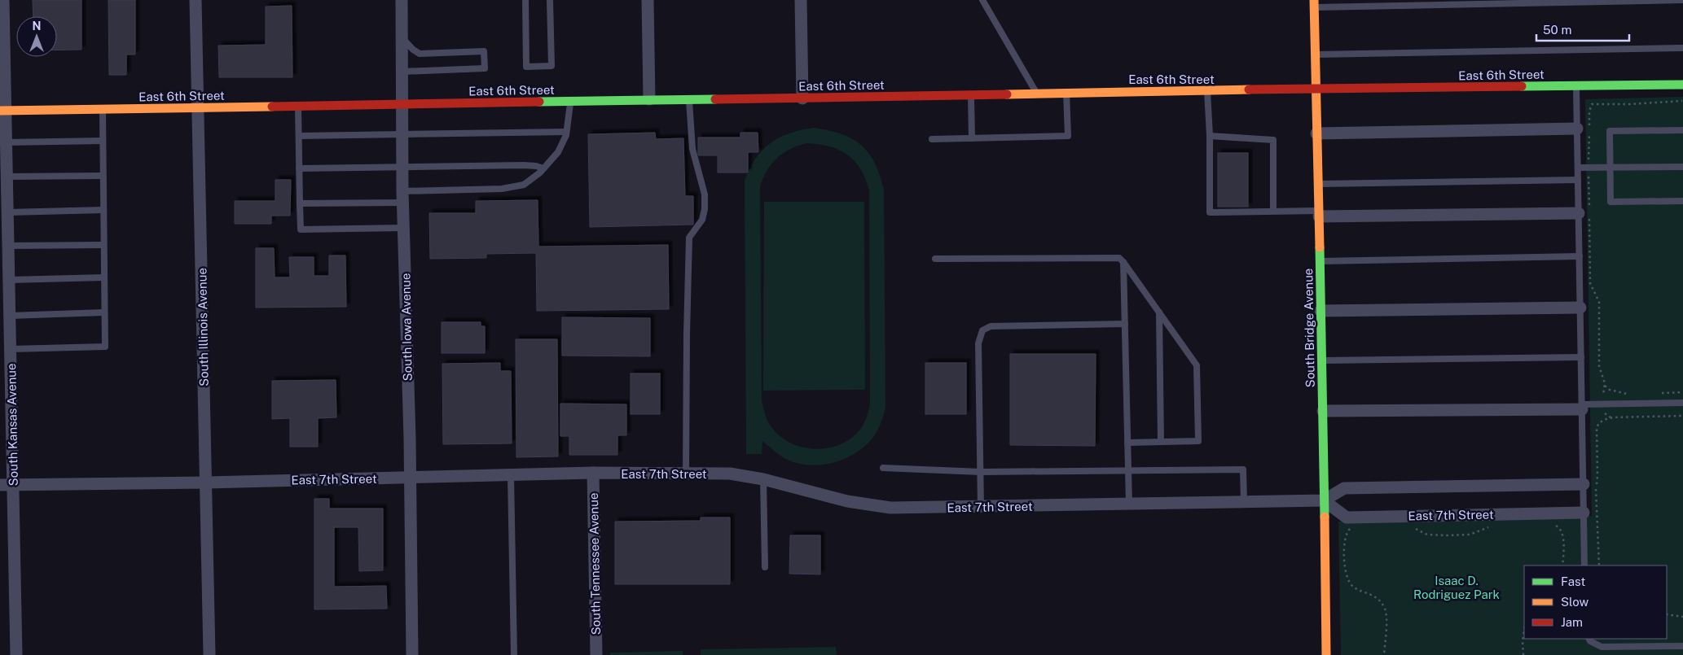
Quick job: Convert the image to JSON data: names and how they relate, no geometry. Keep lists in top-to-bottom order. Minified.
{"streets":{"street":["East 6th Street","South Illinois Avenue","South Iowa Avenue","South Bridge Avenue","South Kansas Avenue","East 7th Street","South Tennessee Avenue"]},"crossings":[["East 6th Street","South Illinois Avenue"],["East 6th Street","South Iowa Avenue"],["East 6th Street","South Bridge Avenue"],["East 6th Street","South Kansas Avenue"],["South Illinois Avenue","East 7th Street"],["South Iowa Avenue","East 7th Street"],["South Bridge Avenue","East 7th Street"],["South Kansas Avenue","East 7th Street"],["East 7th Street","South Tennessee Avenue"]],"parks":["Isaac D. Rodriguez Park"],"legend":["Fast","Slow","Jam"],"scale_bar":"50 m","north":"top"}
